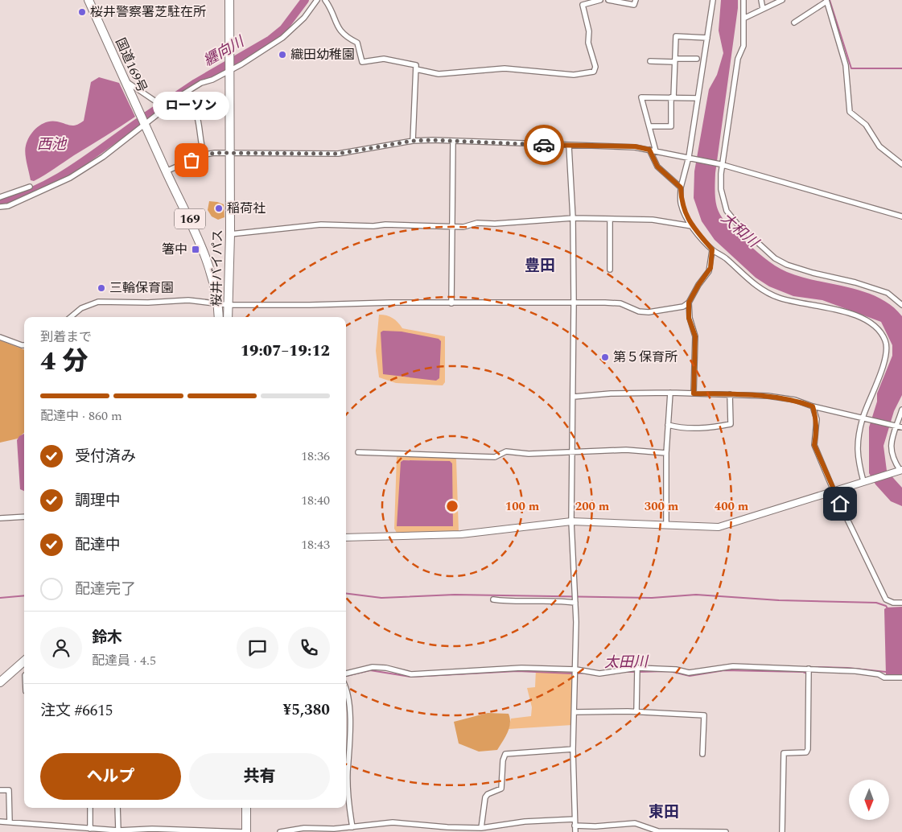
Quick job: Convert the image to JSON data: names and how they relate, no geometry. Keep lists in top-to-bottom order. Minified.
{"streets":{"main road":["国道169号","169","桜井バイパス"]},"districts":["豊田","東田"],"water":["纒向川","西池","大和川","太田川"],"places":{"other":["桜井警察署芝駐在所","織田幼稚園","ローソン","稲荷社","三輪保育園","第５保育所"],"transit":["箸中"]},"north":"bottom","page":{"bubble":"ローソン","heading":["4 分","到着まで","19:07–19:12"],"panel":["鈴木","配達員 · 4.5","注文 #6615","¥5,380"],"bar":"配達中 · 860 m","list":[["受付済み","18:36"],["調理中","18:40"],["配達中","18:43"],"配達完了"],"buttons":["ヘルプ","共有"]},"rings":["100 m","200 m","300 m","400 m"]}
